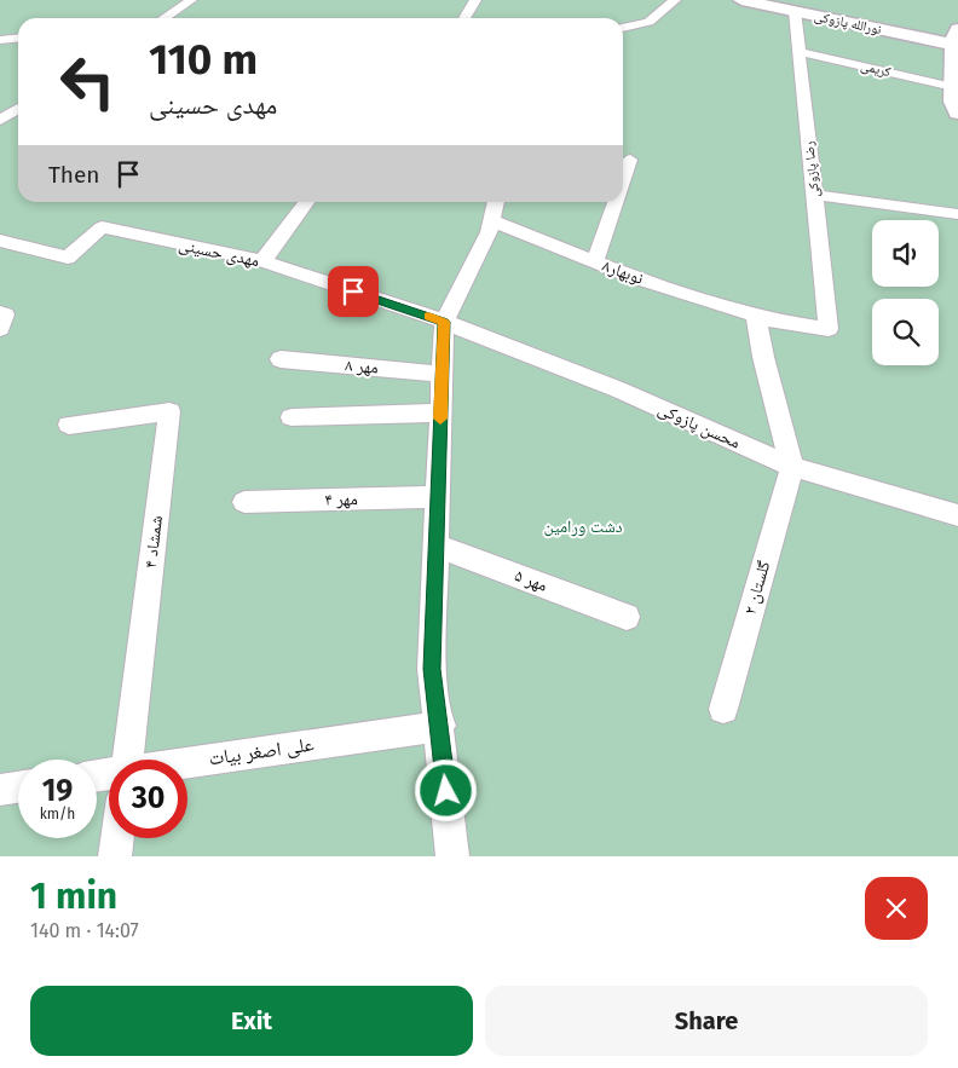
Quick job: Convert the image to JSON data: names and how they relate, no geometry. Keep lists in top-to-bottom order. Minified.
{"streets":{"main road":["نورالله پازوکی"],"street":["کریمی","رضا پازوکی","مهدی حسینی","نوبهار۸","مهر ۸","محسن پازوکی","مهر ۴","شمشاد ۴","مهر ۵","گلستان ۲","علی اصغر بیات"]},"crossings":[["نورالله پازوکی","رضا پازوکی"],["کریمی","رضا پازوکی"],["رضا پازوکی","نوبهار۸"],["مهدی حسینی","محسن پازوکی"],["محسن پازوکی","گلستان ۲"]],"parks":["دشت ورامین"],"page":{"turn":["110 m","مهدی حسینی"],"then":"Then","speed":"19 km/h","limit":"30","heading":["1 min","140 m · 14:07"],"buttons":["Exit","Share"]}}
